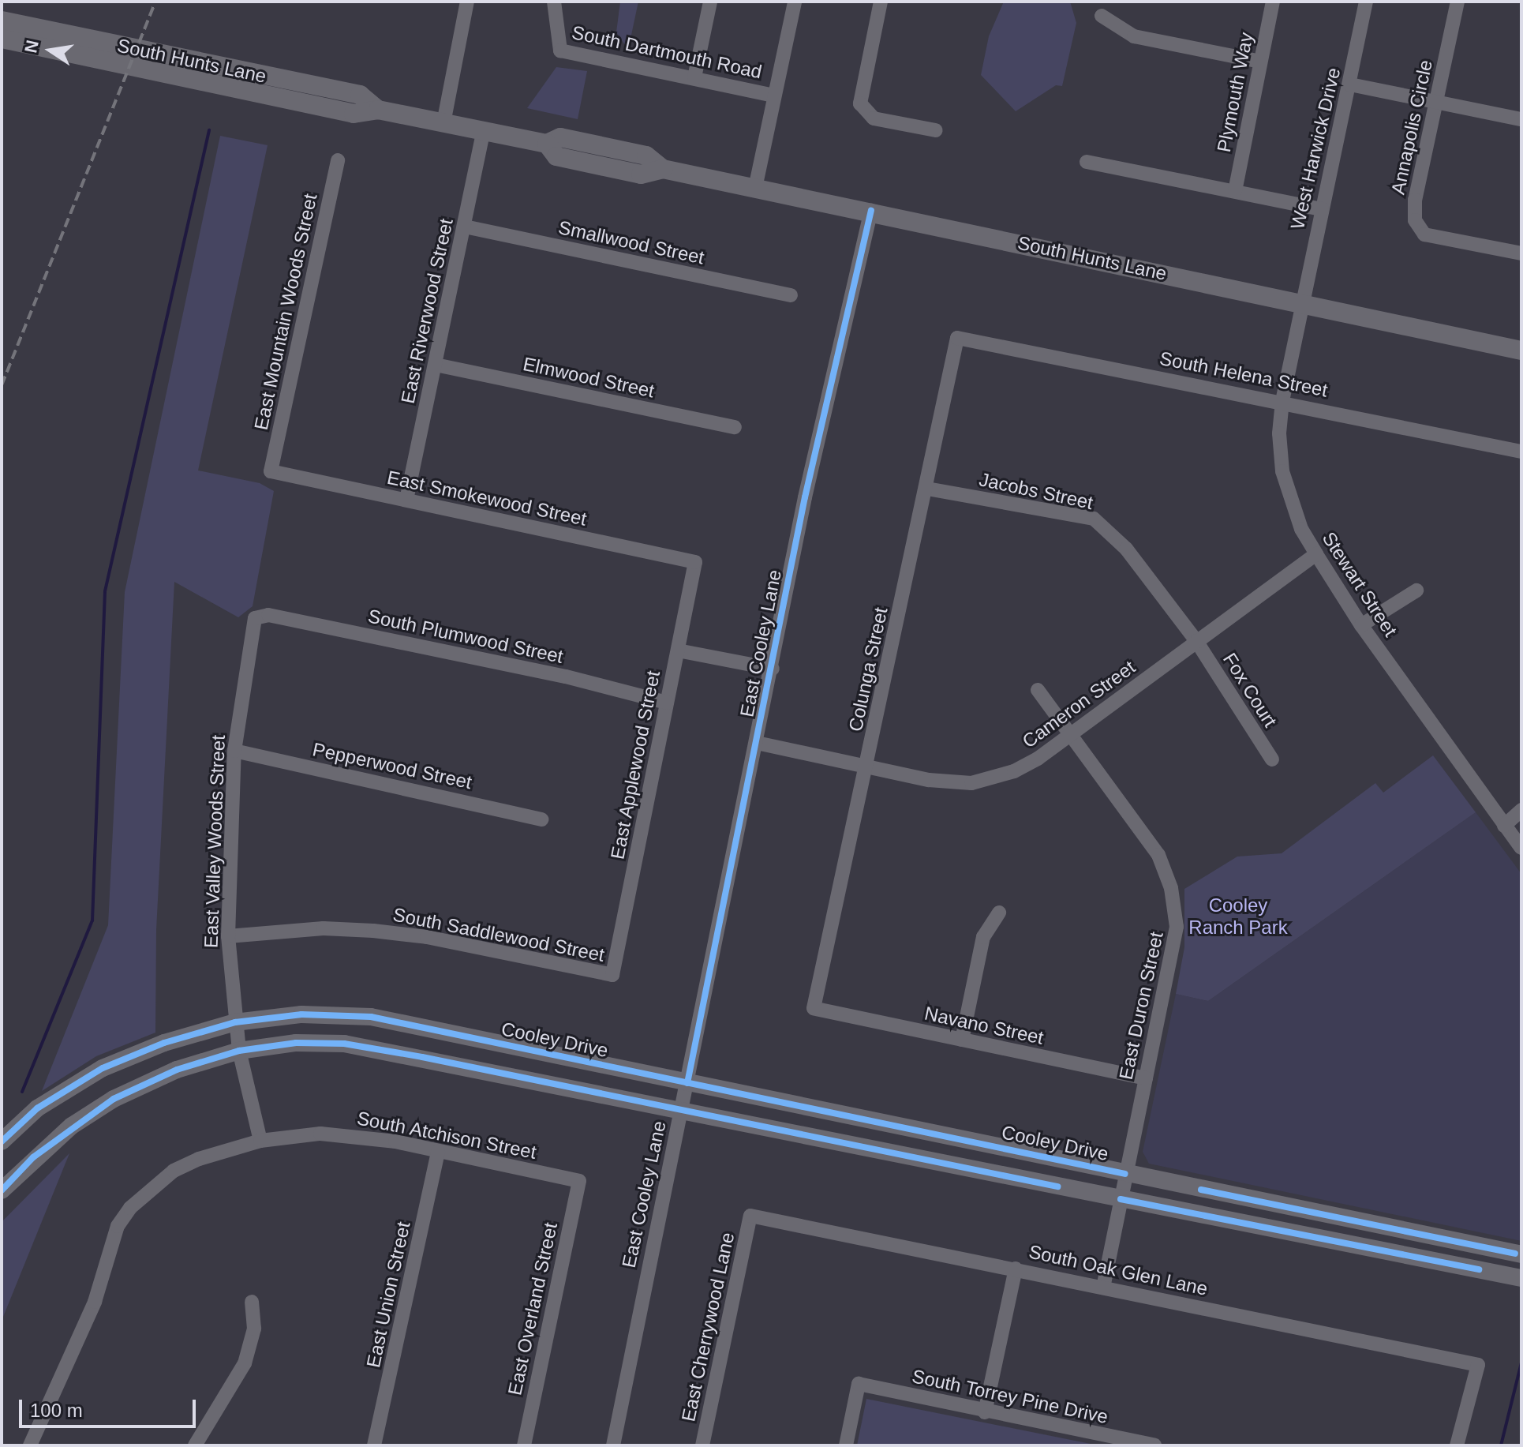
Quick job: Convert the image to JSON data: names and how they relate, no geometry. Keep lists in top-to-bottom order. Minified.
{"streets":{"main road":["South Hunts Lane"],"street":["South Dartmouth Road","Plymouth Way","Annapolis Circle","West Harwick Drive","Smallwood Street","East Riverwood Street","East Mountain Woods Street","South Helena Street","Elmwood Street","Jacobs Street","East Smokewood Street","Stewart Street","South Plumwood Street","East Cooley Lane","Colunga Street","Fox Court","Cameron Street","East Applewood Street","Pepperwood Street","East Valley Woods Street","South Saddlewood Street","East Duron Street","Navano Street","Cooley Drive","South Atchison Street","South Oak Glen Lane","East Union Street","East Overland Street","East Cherrywood Lane","South Torrey Pine Drive"]},"crossings":[["South Hunts Lane","West Harwick Drive"],["South Hunts Lane","East Riverwood Street"],["South Hunts Lane","Stewart Street"],["South Hunts Lane","East Cooley Lane"],["West Harwick Drive","Stewart Street"],["Smallwood Street","East Riverwood Street"],["East Riverwood Street","Elmwood Street"],["East Riverwood Street","East Smokewood Street"],["East Mountain Woods Street","East Smokewood Street"],["South Helena Street","Stewart Street"],["South Helena Street","Colunga Street"],["Jacobs Street","Colunga Street"],["Jacobs Street","Fox Court"],["Jacobs Street","Cameron Street"],["East Smokewood Street","East Applewood Street"],["Stewart Street","Cameron Street"],["South Plumwood Street","East Applewood Street"],["South Plumwood Street","East Valley Woods Street"],["East Cooley Lane","Cameron Street"],["East Cooley Lane","Cooley Drive"],["Colunga Street","Cameron Street"],["Colunga Street","Navano Street"],["Fox Court","Cameron Street"],["Cameron Street","East Duron Street"],["East Applewood Street","South Saddlewood Street"],["Pepperwood Street","East Valley Woods Street"],["East Valley Woods Street","South Saddlewood Street"],["East Valley Woods Street","Cooley Drive"],["East Valley Woods Street","South Atchison Street"],["East Duron Street","Navano Street"],["East Duron Street","Cooley Drive"],["East Duron Street","South Oak Glen Lane"],["South Atchison Street","East Union Street"],["South Atchison Street","East Overland Street"],["South Oak Glen Lane","East Cherrywood Lane"]],"parks":["Cooley Ranch Park"],"scale_bar":"100 m","north":"left"}
